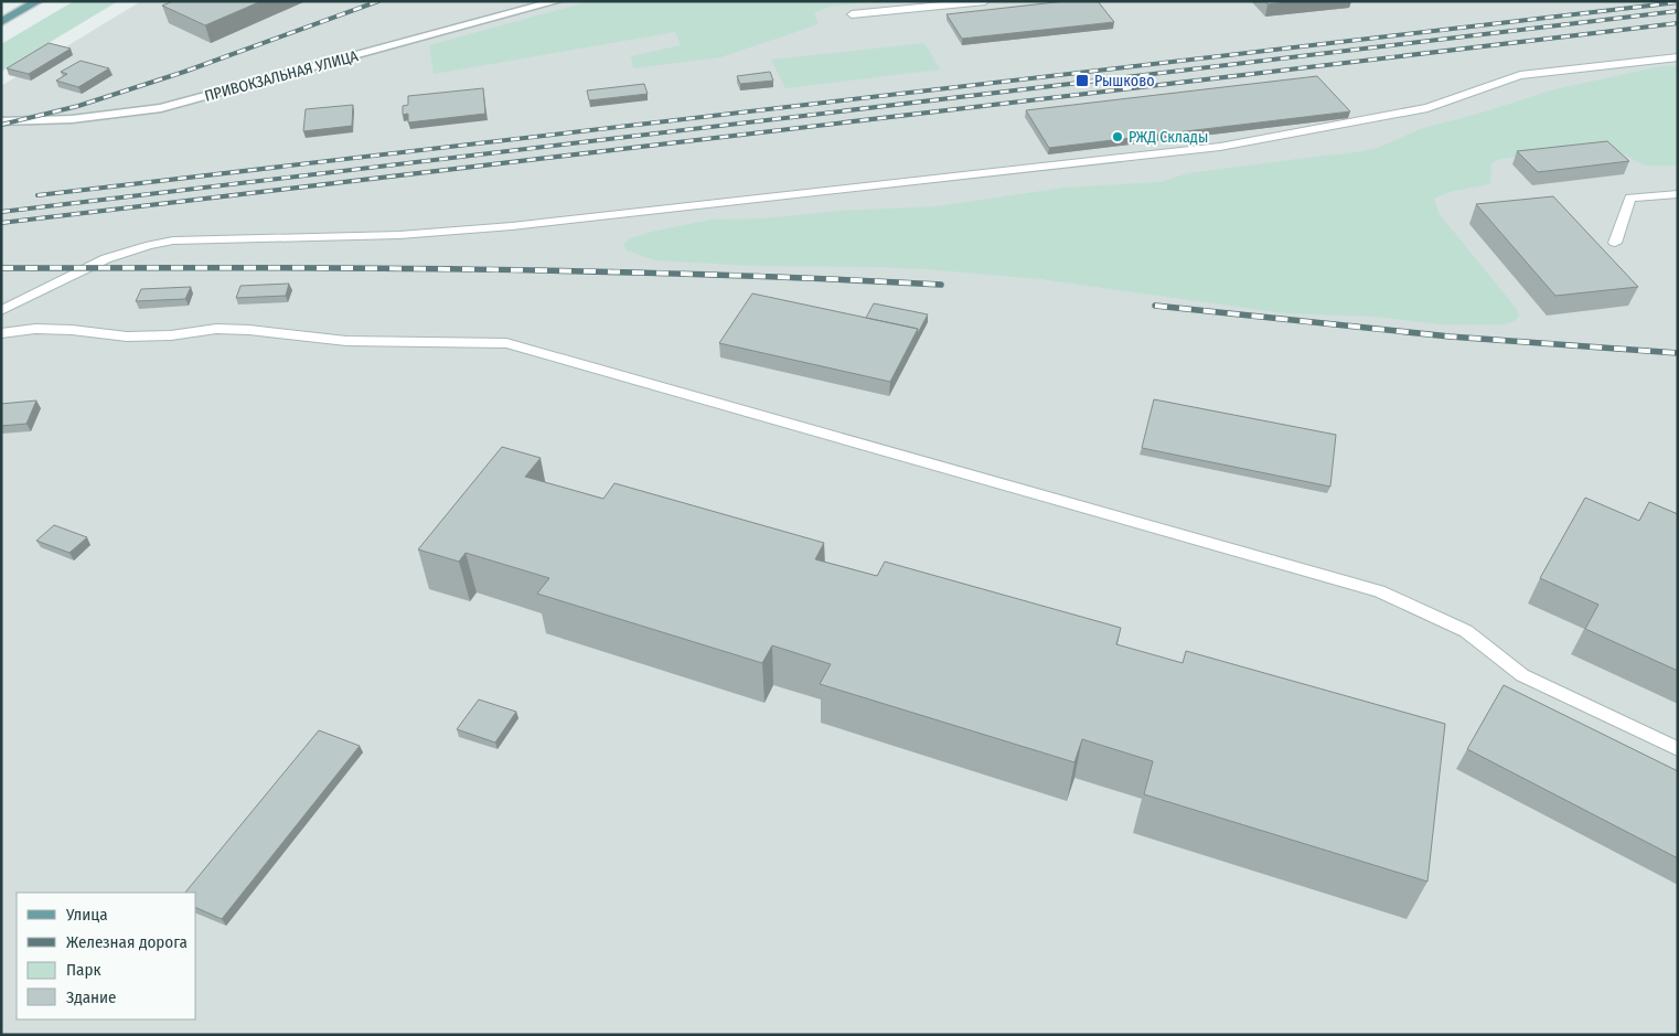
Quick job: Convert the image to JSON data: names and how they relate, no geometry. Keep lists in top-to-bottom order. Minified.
{"streets":{"street":["ПРИВОКЗАЛЬНАЯ УЛИЦА"]},"places":{"transit":["Рышково"],"other":["РЖД Склады"]},"legend":["Улица","Железная дорога","Парк","Здание"]}
